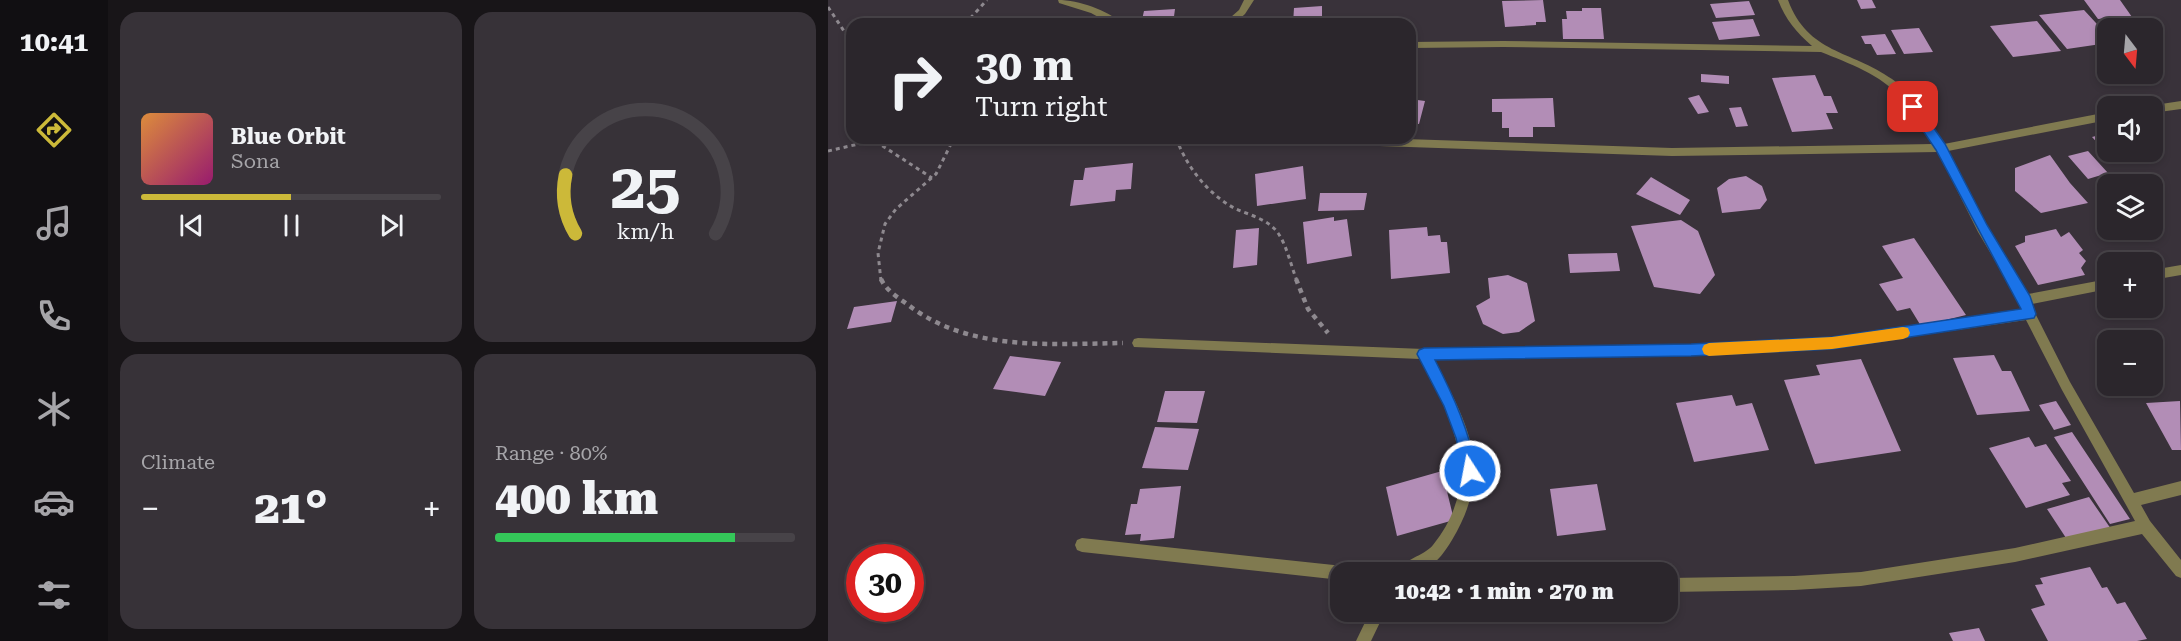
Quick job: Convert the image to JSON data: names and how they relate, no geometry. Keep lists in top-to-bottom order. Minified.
{"north":"bottom","page":{"tabs":"10:41","map_buttons":["+","−"],"turn":["30 m","Turn right"],"song":["Blue Orbit","Sona"],"tile":["Climate",["Range · 80%","400 km"]],"heat":["−","21°","+"],"limit":"30","trip":"10:42 · 1 min · 270 m","gauge":["25","km/h"]}}
